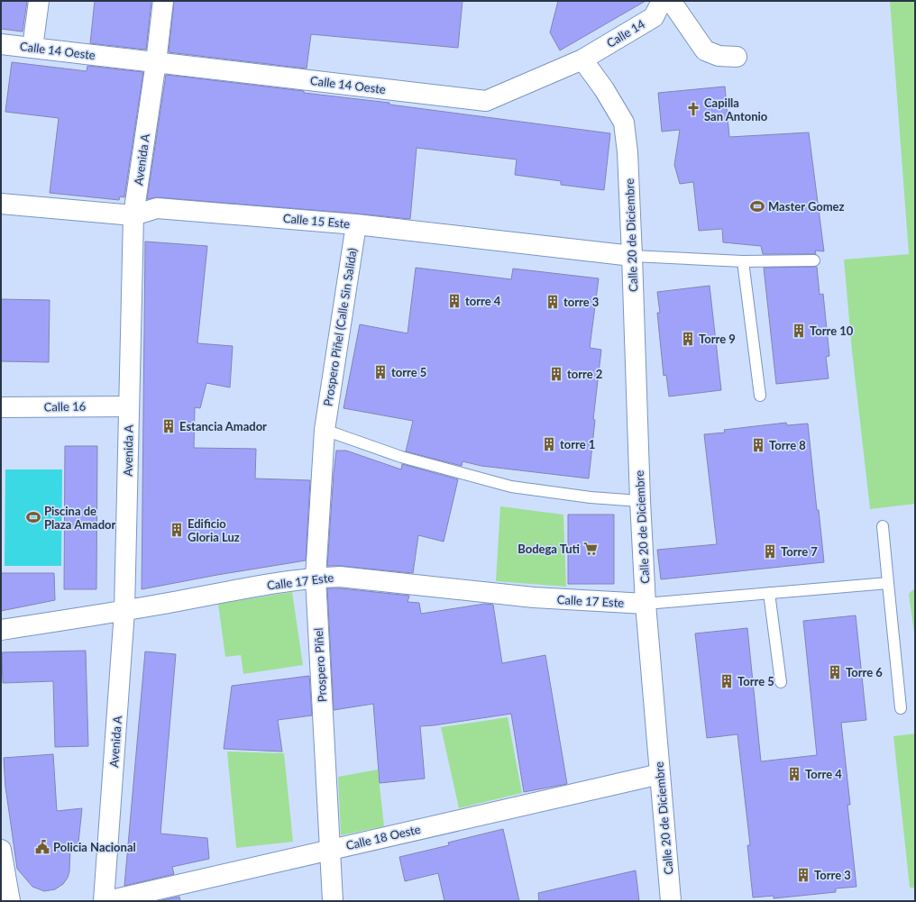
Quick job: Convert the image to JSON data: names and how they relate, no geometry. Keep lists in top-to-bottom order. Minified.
{"streets":{"street":["Calle 14","Calle 14 Oeste","Avenida A","Calle 15 Este","Calle 20 de Diciembre","Prospero Piñel (Calle Sin Salida)","Calle 16","Calle 17 Este","Prospero Piñel","Calle 18 Oeste"]},"crossings":[["Calle 14","Calle 14 Oeste"],["Calle 14","Calle 20 de Diciembre"],["Calle 14 Oeste","Avenida A"],["Calle 14 Oeste","Calle 20 de Diciembre"],["Avenida A","Calle 15 Este"],["Avenida A","Calle 16"],["Avenida A","Calle 17 Este"],["Calle 15 Este","Calle 20 de Diciembre"],["Calle 15 Este","Prospero Piñel (Calle Sin Salida)"],["Calle 20 de Diciembre","Calle 17 Este"],["Calle 20 de Diciembre","Calle 18 Oeste"],["Prospero Piñel (Calle Sin Salida)","Prospero Piñel"],["Calle 17 Este","Prospero Piñel"],["Prospero Piñel","Calle 18 Oeste"]],"places":{"church":["Capilla San Antonio"],"sports":["Master Gomez","Piscina de Plaza Amador"],"building":["torre 4","torre 3","Torre 10","Torre 9","torre 5","torre 2","Estancia Amador","torre 1","Torre 8","Edificio Gloria Luz","Torre 7","Torre 6","Torre 5","Torre 4","Torre 3"],"supermarket":["Bodega Tuti"],"public building":["Policia Nacional"]}}
